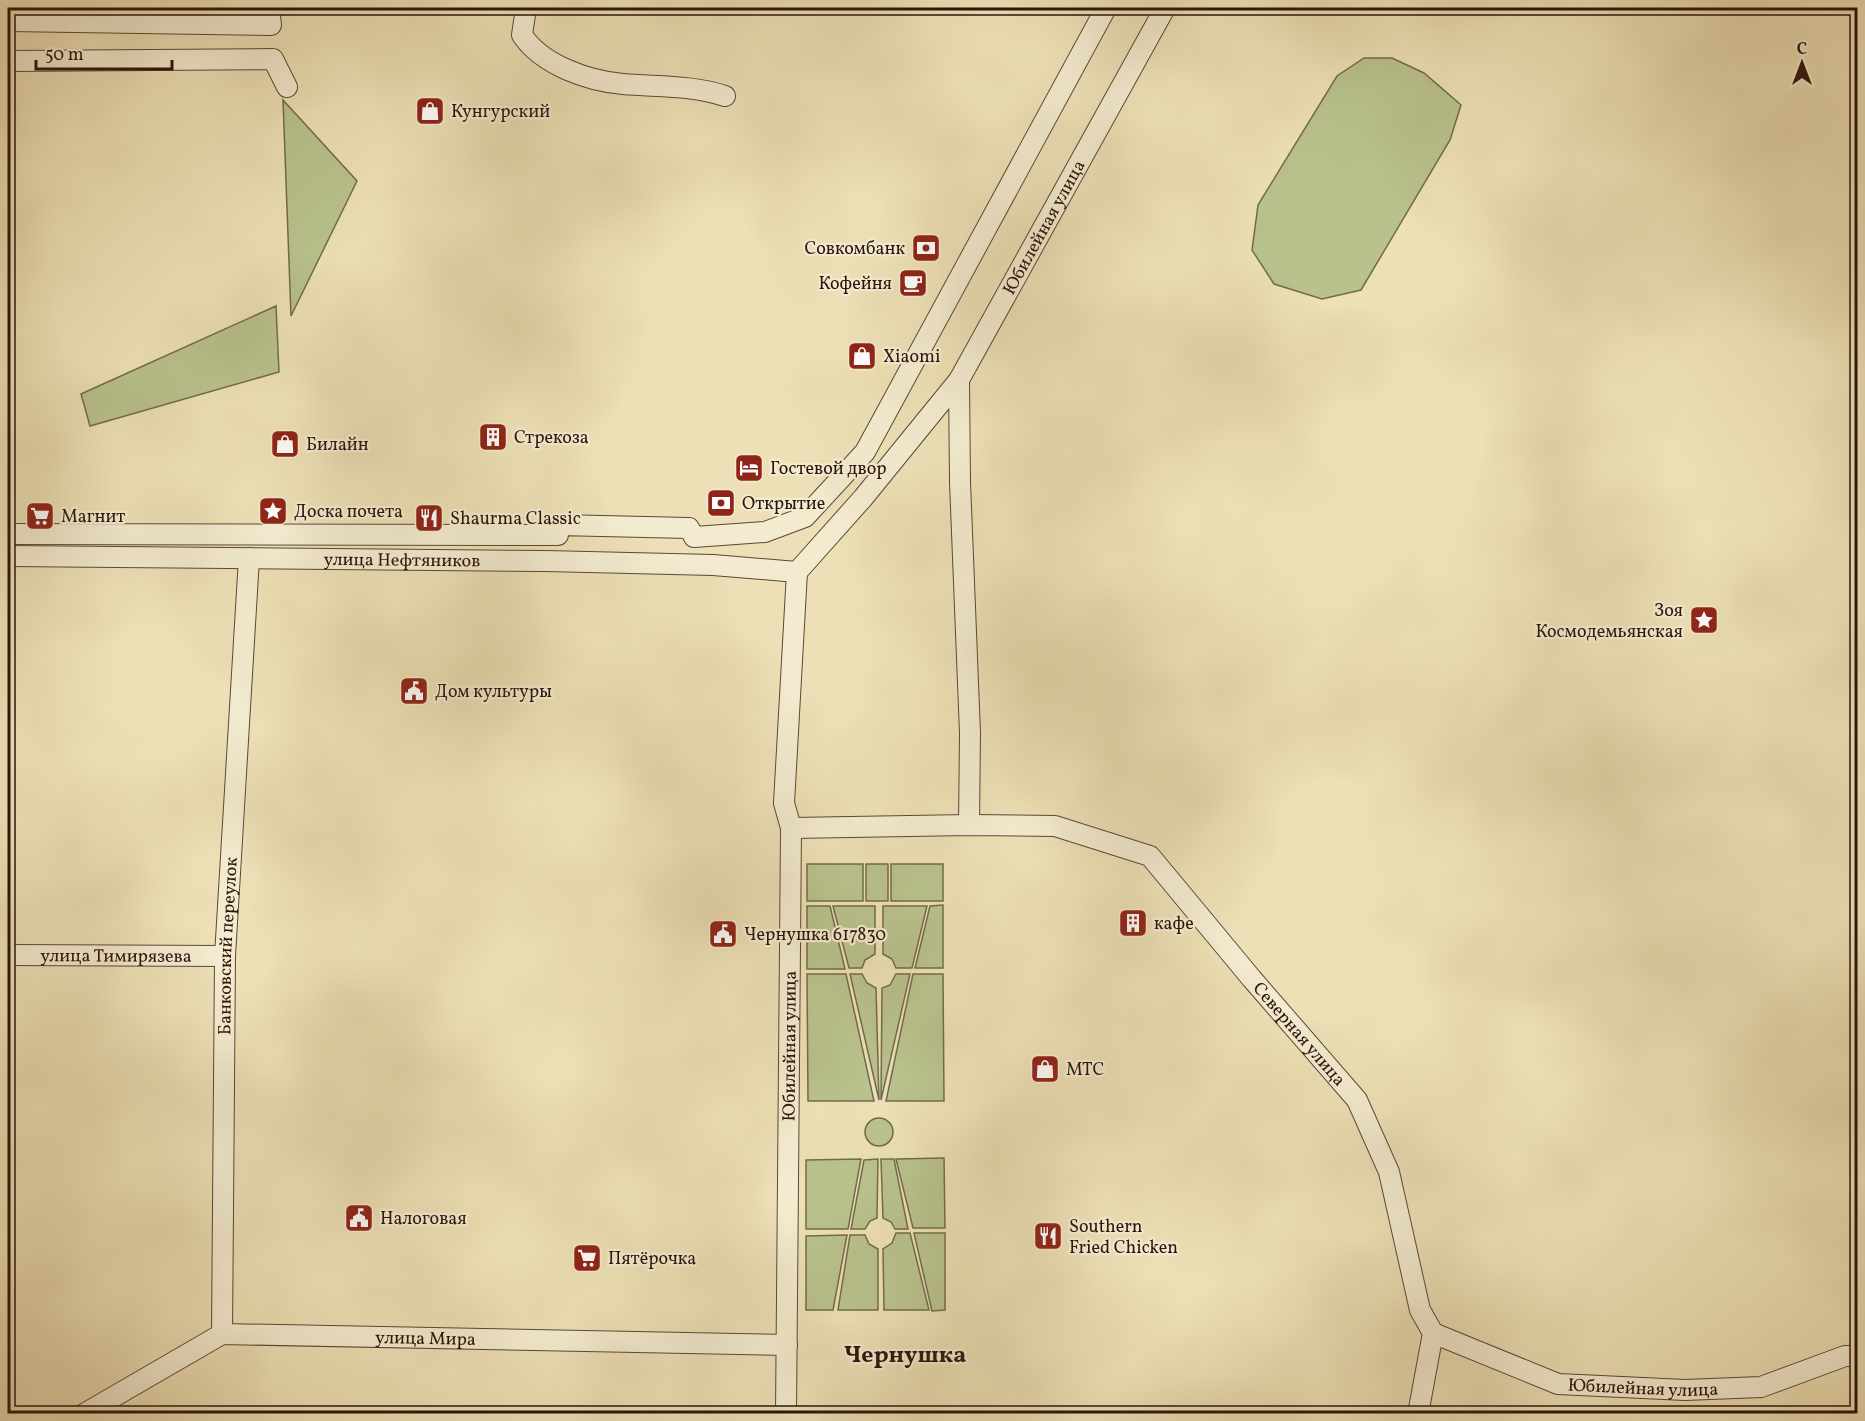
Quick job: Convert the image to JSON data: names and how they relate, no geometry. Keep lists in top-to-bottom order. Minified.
{"streets":{"street":["Юбилейная улица","улица Нефтяников","Банковский переулок","улица Тимирязева","Северная улица","улица Мира"]},"crossings":[["Юбилейная улица","улица Нефтяников"],["Юбилейная улица","Северная улица"],["Юбилейная улица","улица Мира"],["улица Нефтяников","Банковский переулок"],["Банковский переулок","улица Тимирязева"],["Банковский переулок","улица Мира"]],"districts":["Чернушка"],"places":{"shop":["Кунгурский","Xiaomi","Билайн","МТС"],"bank":["Совкомбанк","Открытие"],"cafe":["Кофейня"],"building":["Стрекоза","кафе"],"hotel":["Гостевой двор"],"place":["Доска почета","Зоя Космодемьянская"],"supermarket":["Магнит","Пятёрочка"],"restaurant":["Shaurma Classic","Southern Fried Chicken"],"public building":["Дом культуры","Чернушка 617830","Налоговая"]},"scale_bar":"50 m","north":"top"}
